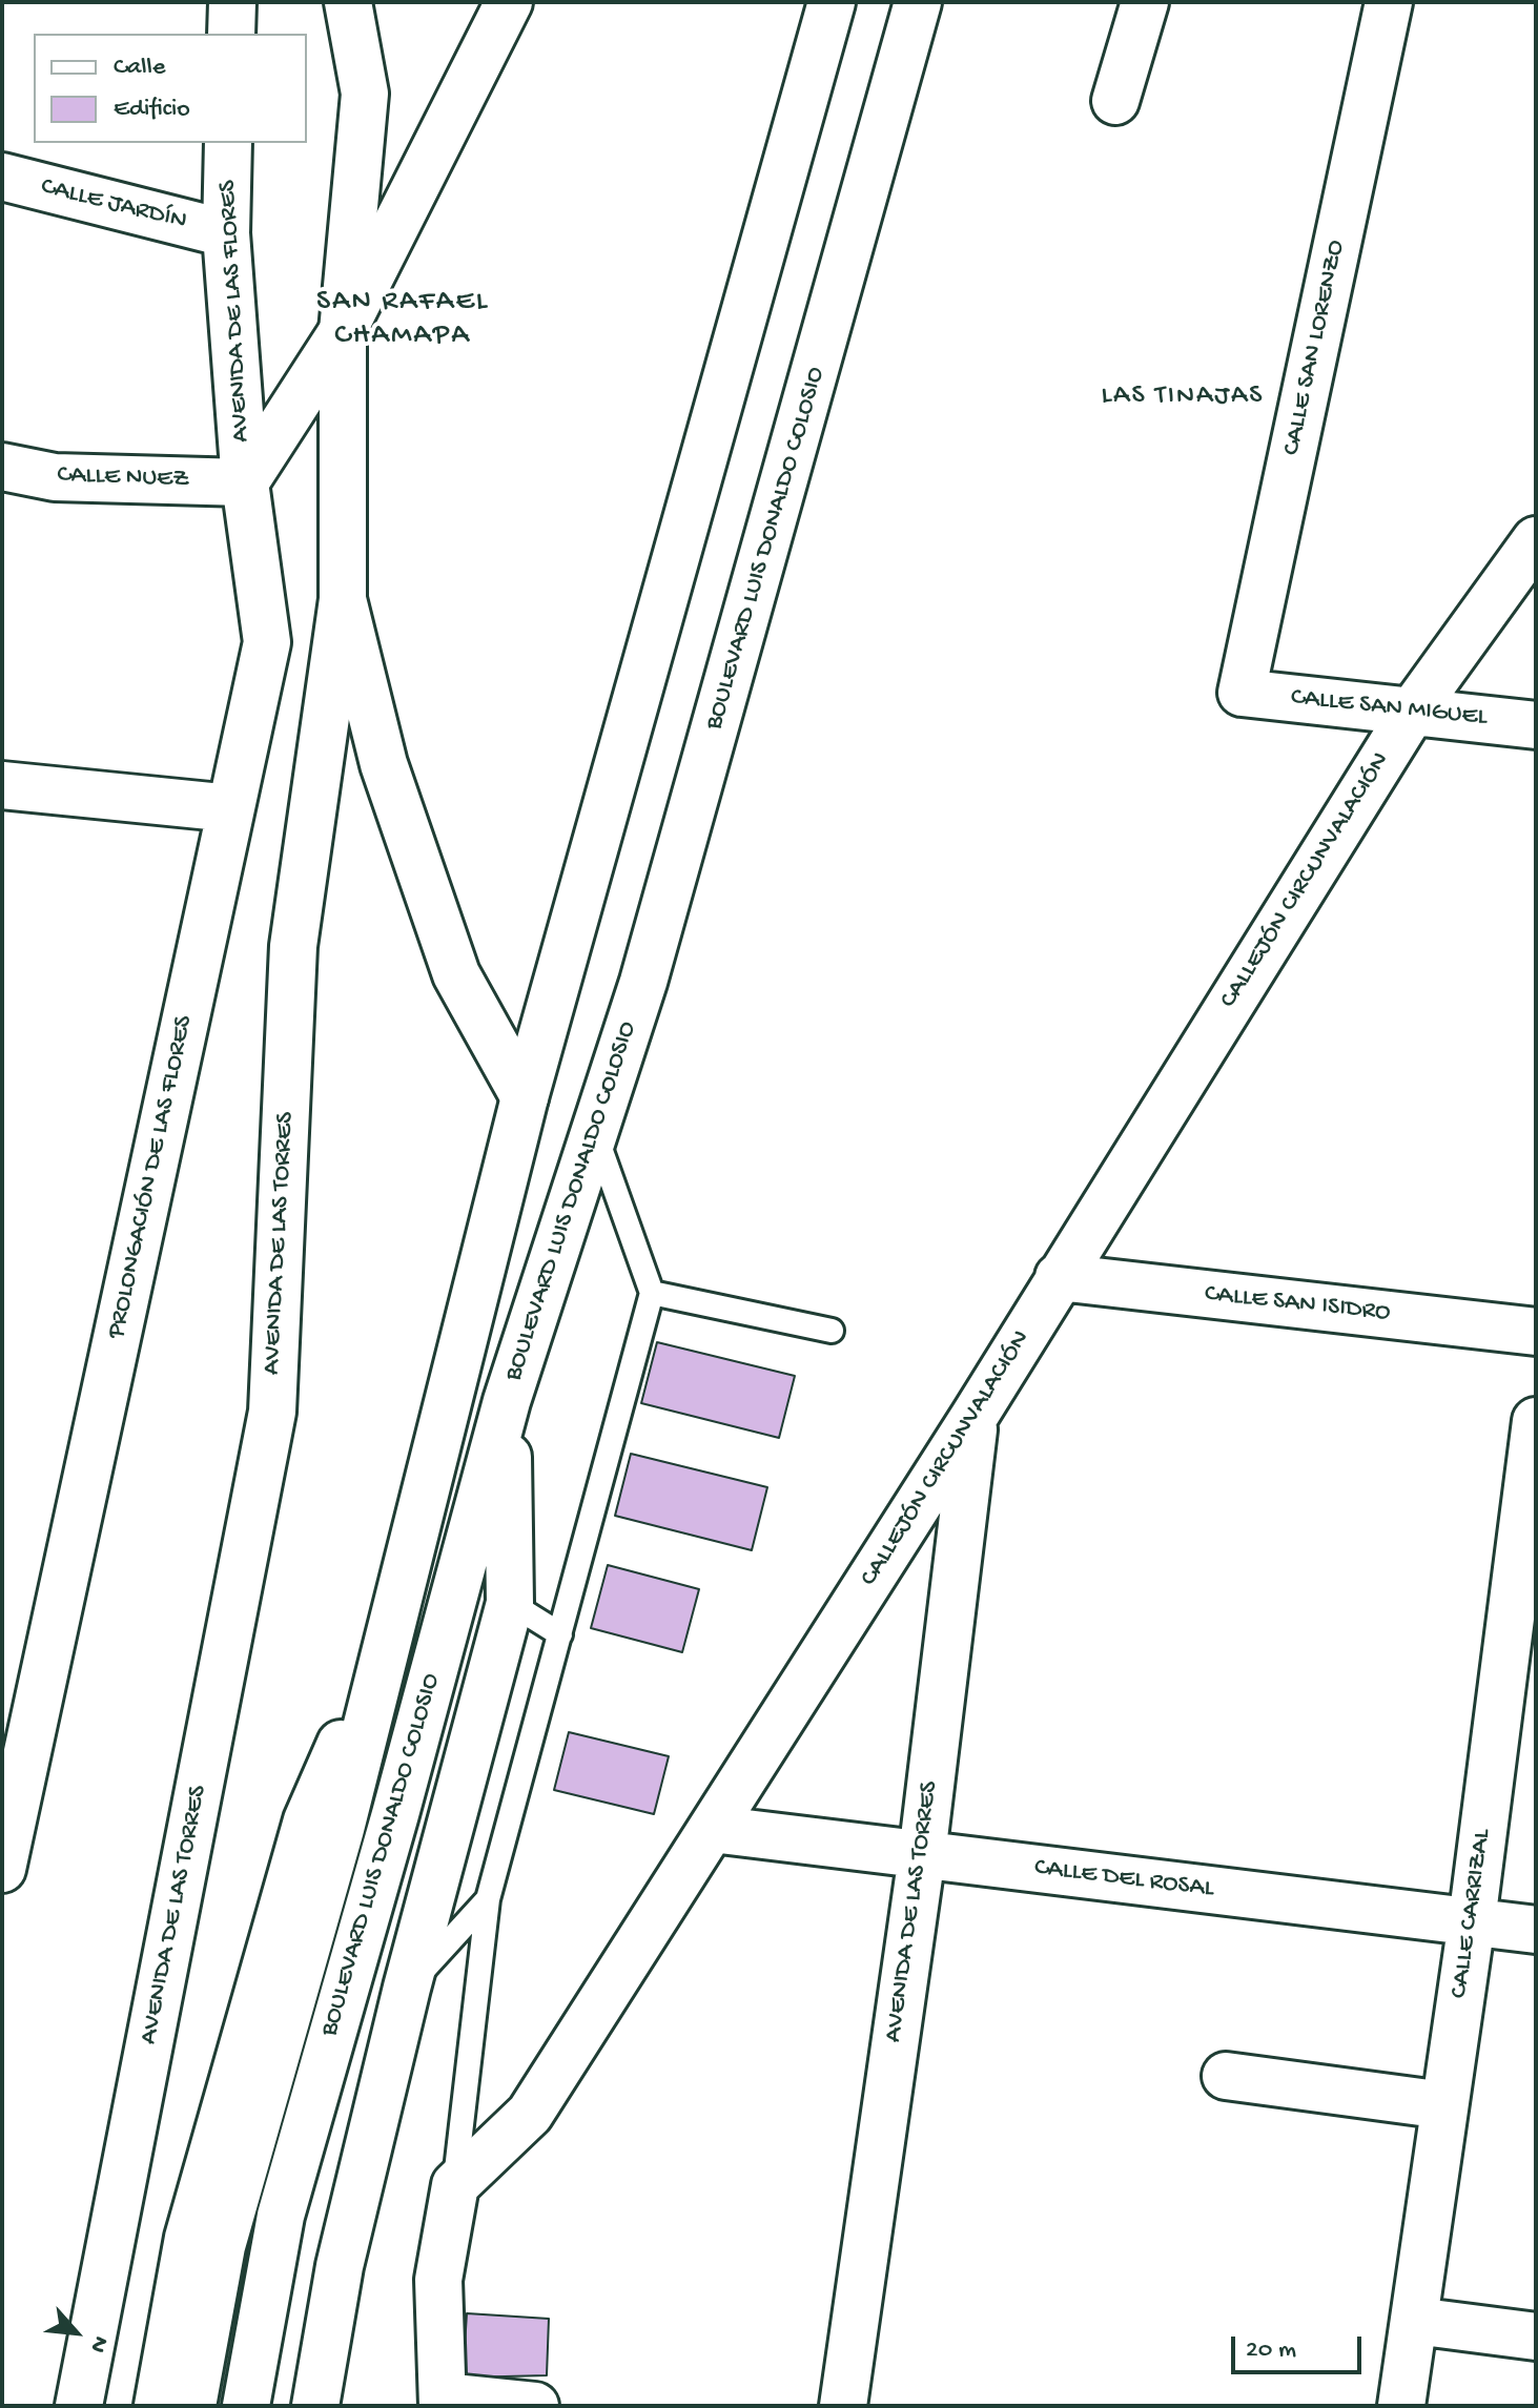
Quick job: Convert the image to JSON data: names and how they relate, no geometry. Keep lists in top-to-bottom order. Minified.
{"streets":{"main road":["CALLE JARDÍN","AVENIDA DE LAS FLORES","CALLE SAN LORENZO","CALLE NUEZ","BOULEVARD LUIS DONALDO COLOSIO","CALLE SAN MIGUEL","CALLEJÓN CIRCUNVALACIÓN","PROLONGACIÓN DE LAS FLORES","AVENIDA DE LAS TORRES","CALLE SAN ISIDRO","CALLE DEL ROSAL","CALLE CARRIZAL"]},"crossings":[["CALLE JARDÍN","AVENIDA DE LAS FLORES"],["AVENIDA DE LAS FLORES","CALLE NUEZ"],["AVENIDA DE LAS FLORES","PROLONGACIÓN DE LAS FLORES"],["CALLE SAN LORENZO","CALLE SAN MIGUEL"],["CALLE NUEZ","PROLONGACIÓN DE LAS FLORES"],["CALLE SAN MIGUEL","CALLEJÓN CIRCUNVALACIÓN"],["CALLEJÓN CIRCUNVALACIÓN","AVENIDA DE LAS TORRES"],["CALLEJÓN CIRCUNVALACIÓN","CALLE SAN ISIDRO"],["CALLEJÓN CIRCUNVALACIÓN","CALLE DEL ROSAL"],["AVENIDA DE LAS TORRES","CALLE DEL ROSAL"],["CALLE DEL ROSAL","CALLE CARRIZAL"]],"districts":["SAN RAFAEL CHAMAPA","LAS TINAJAS"],"legend":["Calle","Edificio"],"scale_bar":"20 m","north":"bottom right"}
